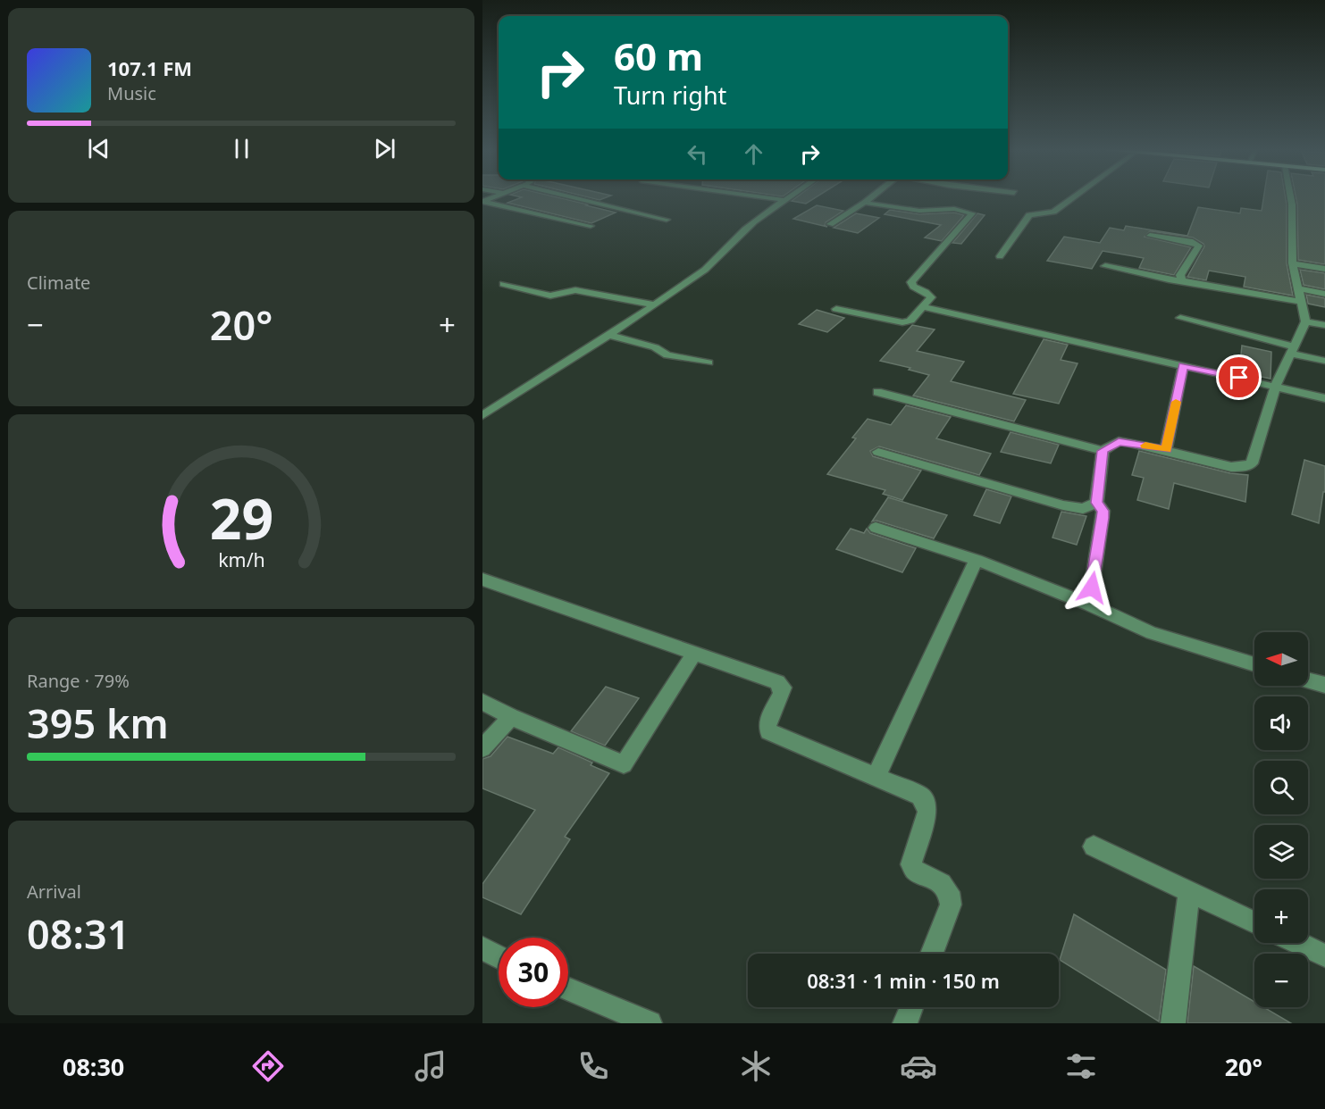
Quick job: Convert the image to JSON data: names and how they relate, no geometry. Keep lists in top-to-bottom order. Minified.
{"north":"left","page":{"turn":["60 m","Turn right"],"song":["107.1 FM","Music"],"tile":["Climate",["Range · 79%","395 km"],["Arrival","08:31"]],"heat":["−","20°","+"],"map_buttons":["+","−"],"limit":"30","trip":"08:31 · 1 min · 150 m","tabs":["08:30","20°"],"gauge":["29","km/h"]}}
